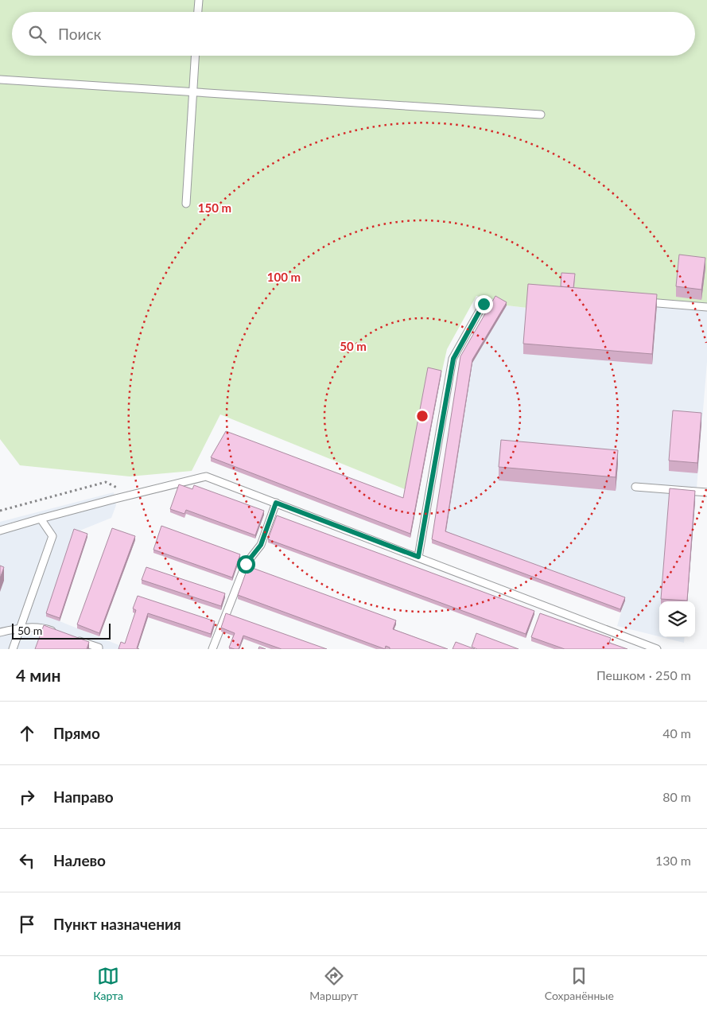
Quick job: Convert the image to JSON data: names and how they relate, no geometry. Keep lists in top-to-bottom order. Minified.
{"scale_bar":"50 m","page":{"search":"Поиск","scale":"50 m","heading":["4 мин","Пешком · 250 m"],"list":[["Прямо","40 m"],["Направо","80 m"],["Налево","130 m"],"Пункт назначения"],"nav":["Карта","Маршрут","Сохранённые"]},"rings":["150 m","100 m","50 m"]}
